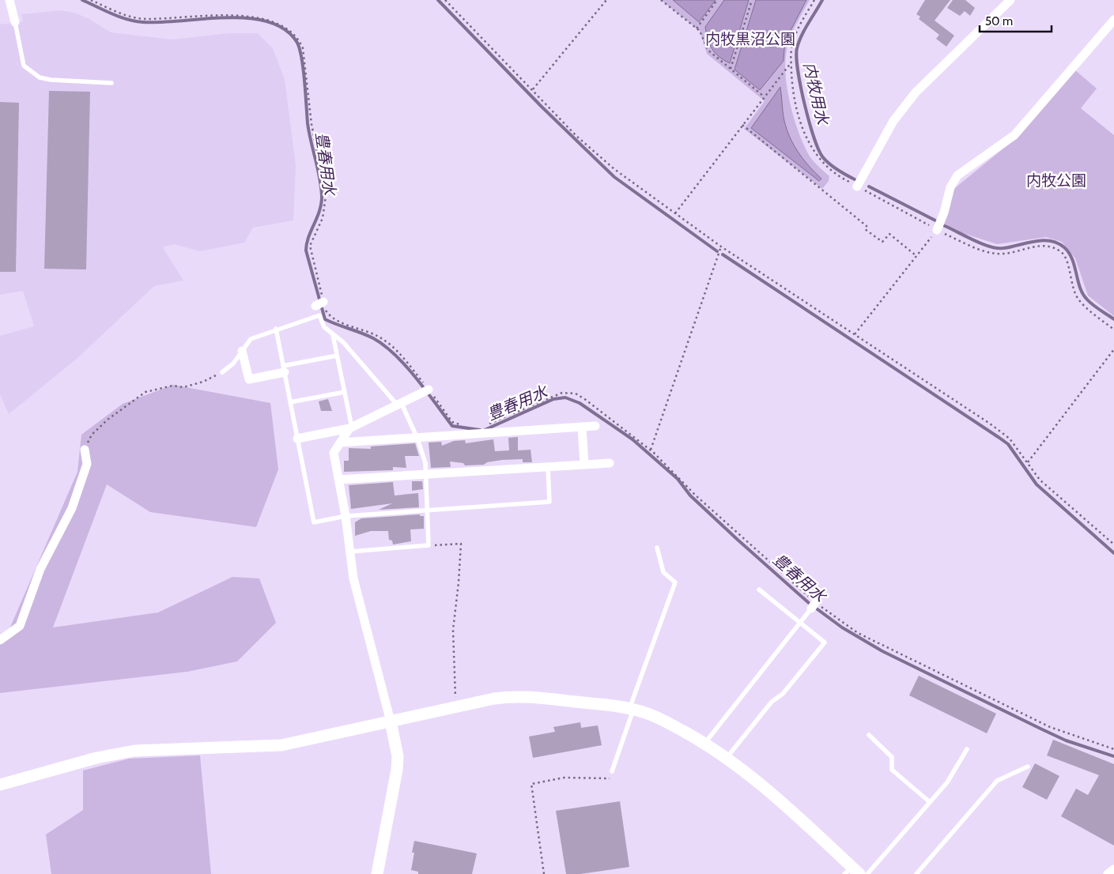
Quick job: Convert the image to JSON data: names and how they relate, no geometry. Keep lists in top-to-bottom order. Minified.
{"water":["内牧用水","豊春用水"],"parks":["内牧黒沼公園","内牧公園"],"scale_bar":"50 m"}
